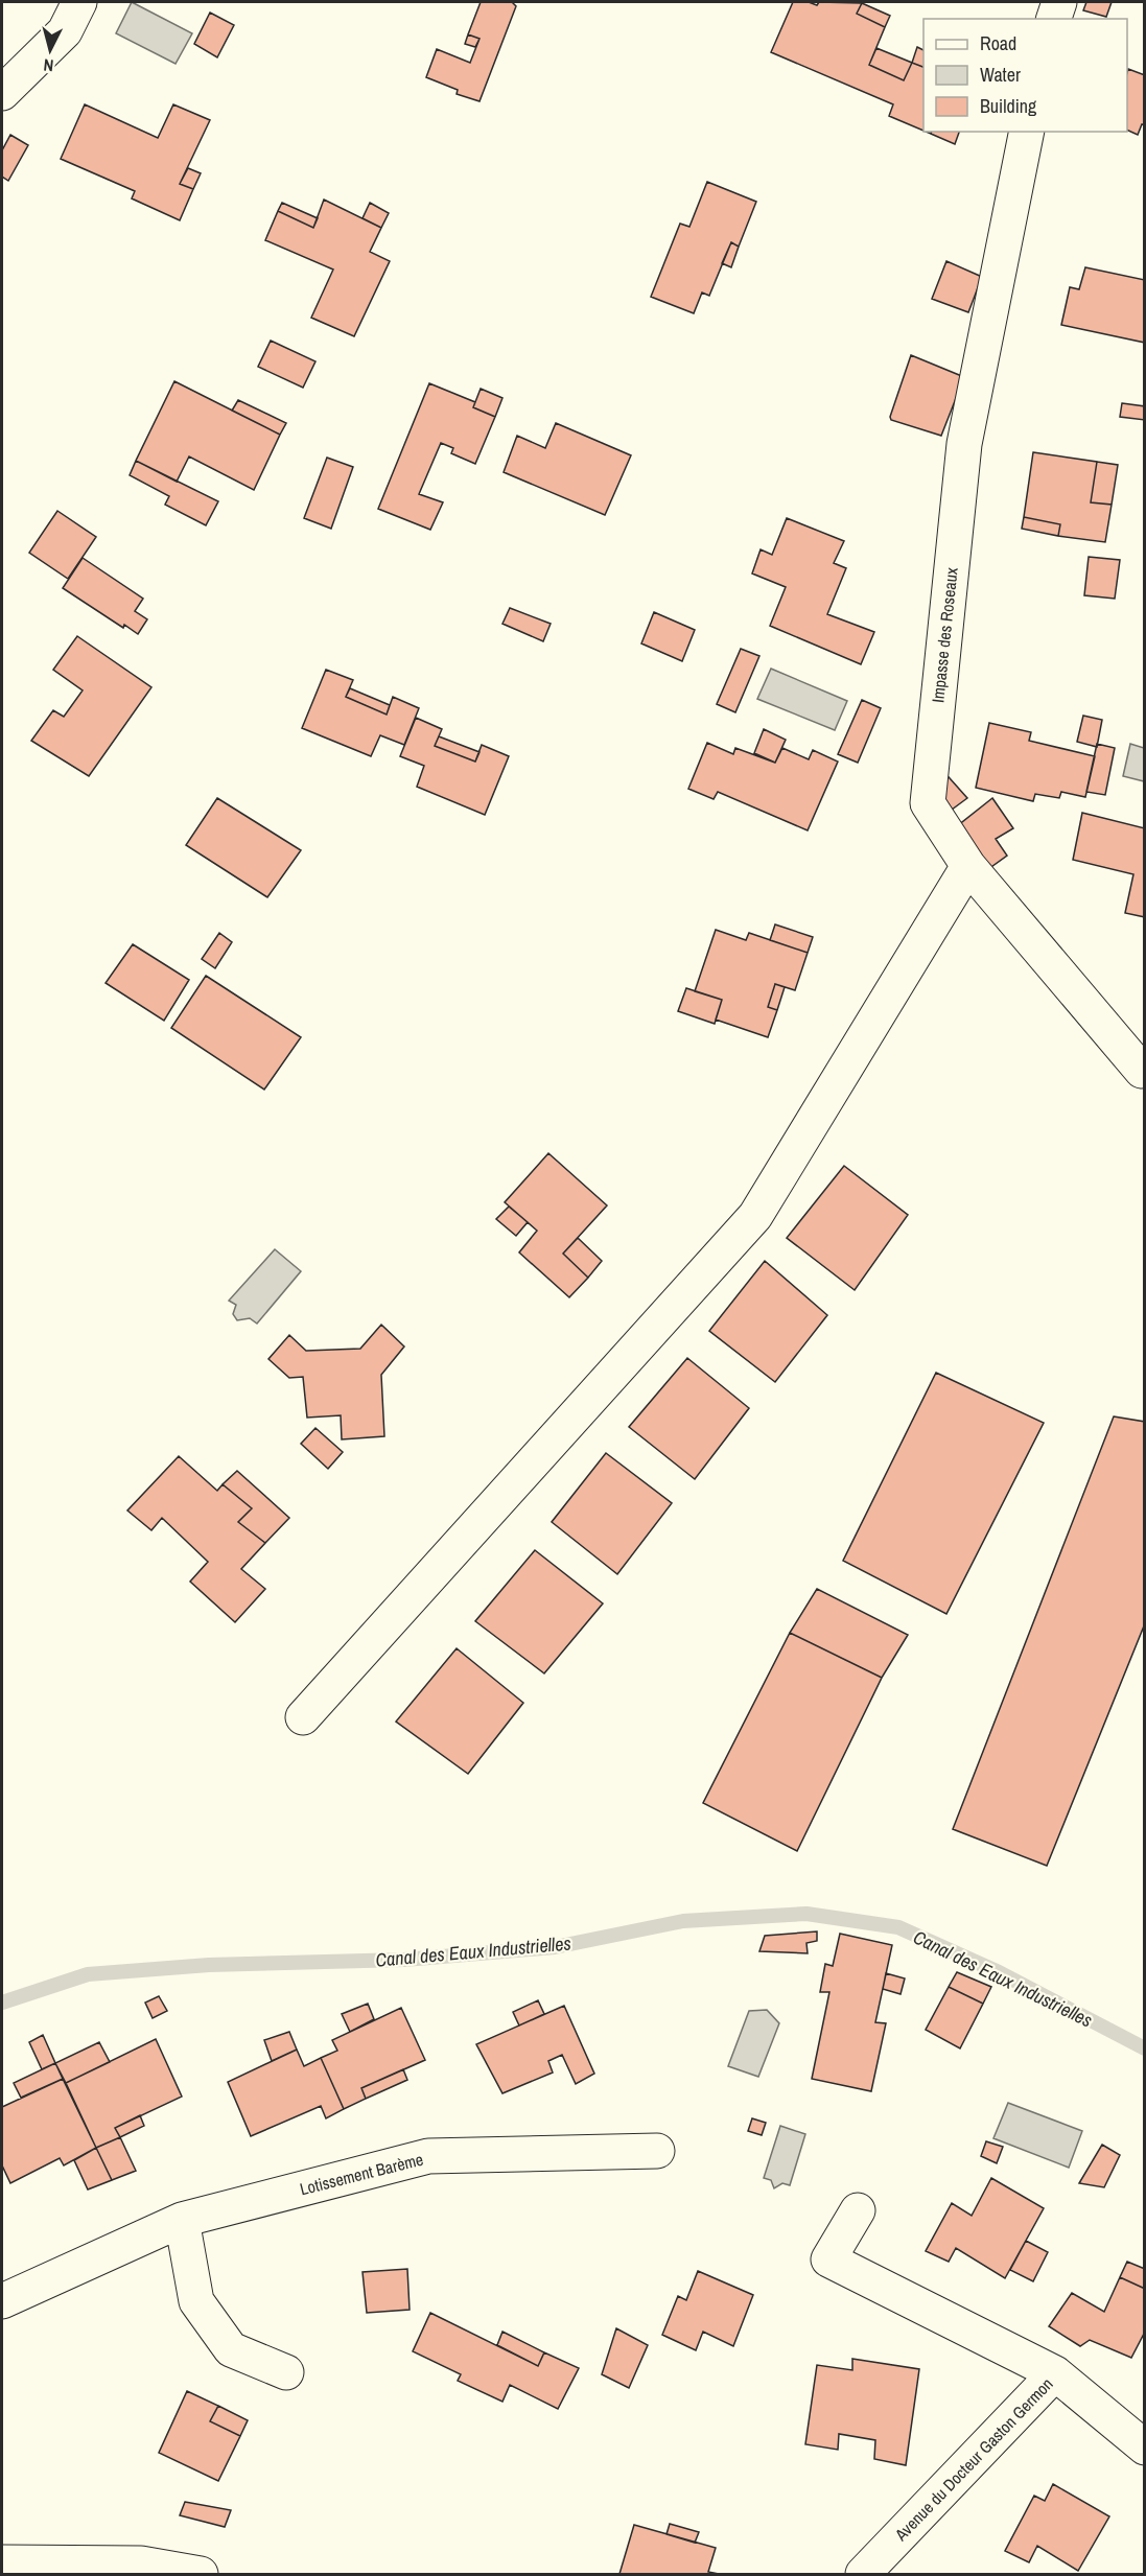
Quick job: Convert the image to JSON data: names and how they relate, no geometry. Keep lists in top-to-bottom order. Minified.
{"streets":{"street":["Impasse des Roseaux","Lotissement Barème","Avenue du Docteur Gaston Germon"]},"water":["Canal des Eaux Industrielles"],"legend":["Road","Water","Building"],"north":"bottom"}
